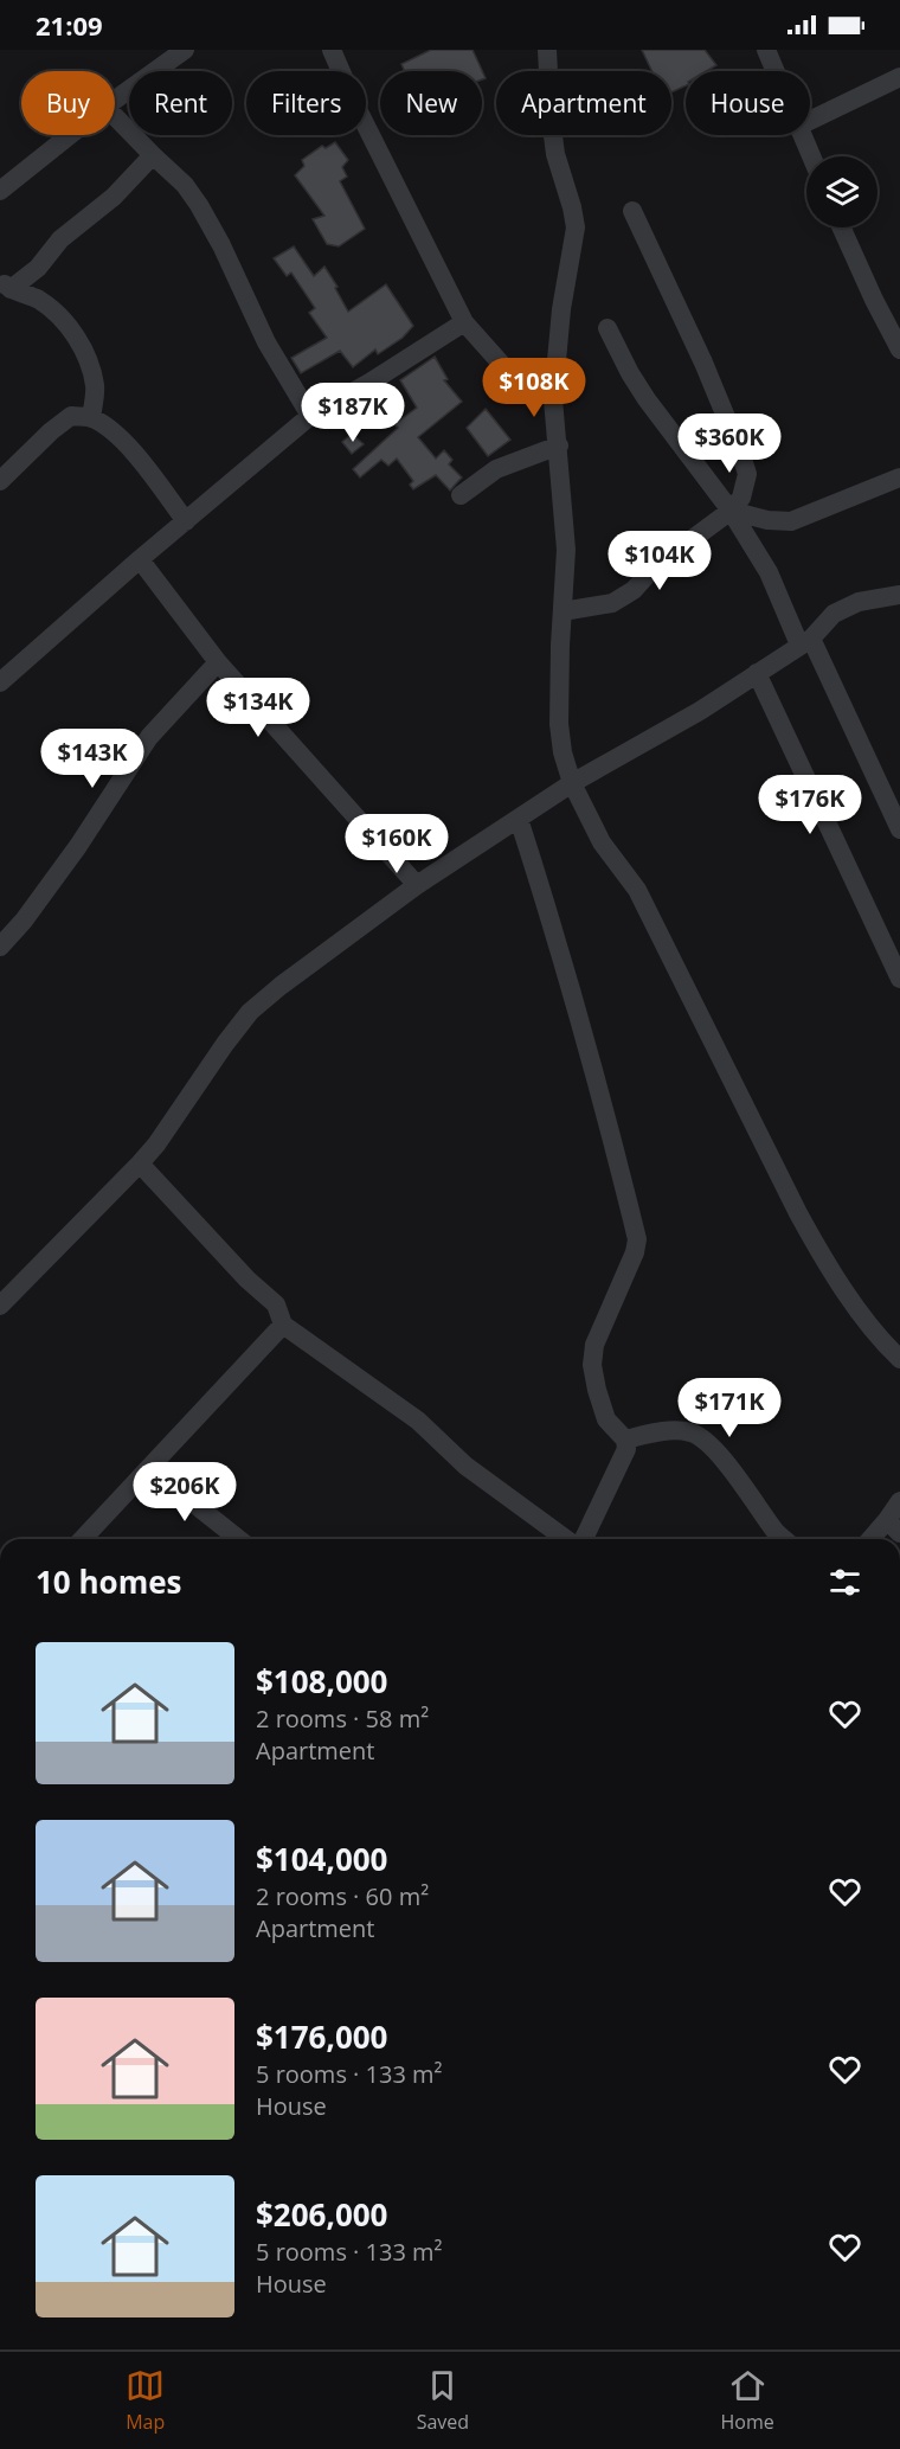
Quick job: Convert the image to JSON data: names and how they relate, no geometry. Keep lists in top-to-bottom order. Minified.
{"page":{"status":"21:09","chip":["Buy","Rent","Filters","New","Apartment","House"],"price":["$108K","$187K","$360K","$104K","$134K","$143K","$176K","$160K","$171K","$206K"],"heading":"10 homes","list":[{"name":"$108,000","note":"2 rooms · 58 m² · Apartment"},{"name":"$104,000","note":"2 rooms · 60 m² · Apartment"},{"name":"$176,000","note":"5 rooms · 133 m² · House"},{"name":"$206,000","note":"5 rooms · 133 m² · House"}],"tabs":["Map","Saved","Home"]}}
